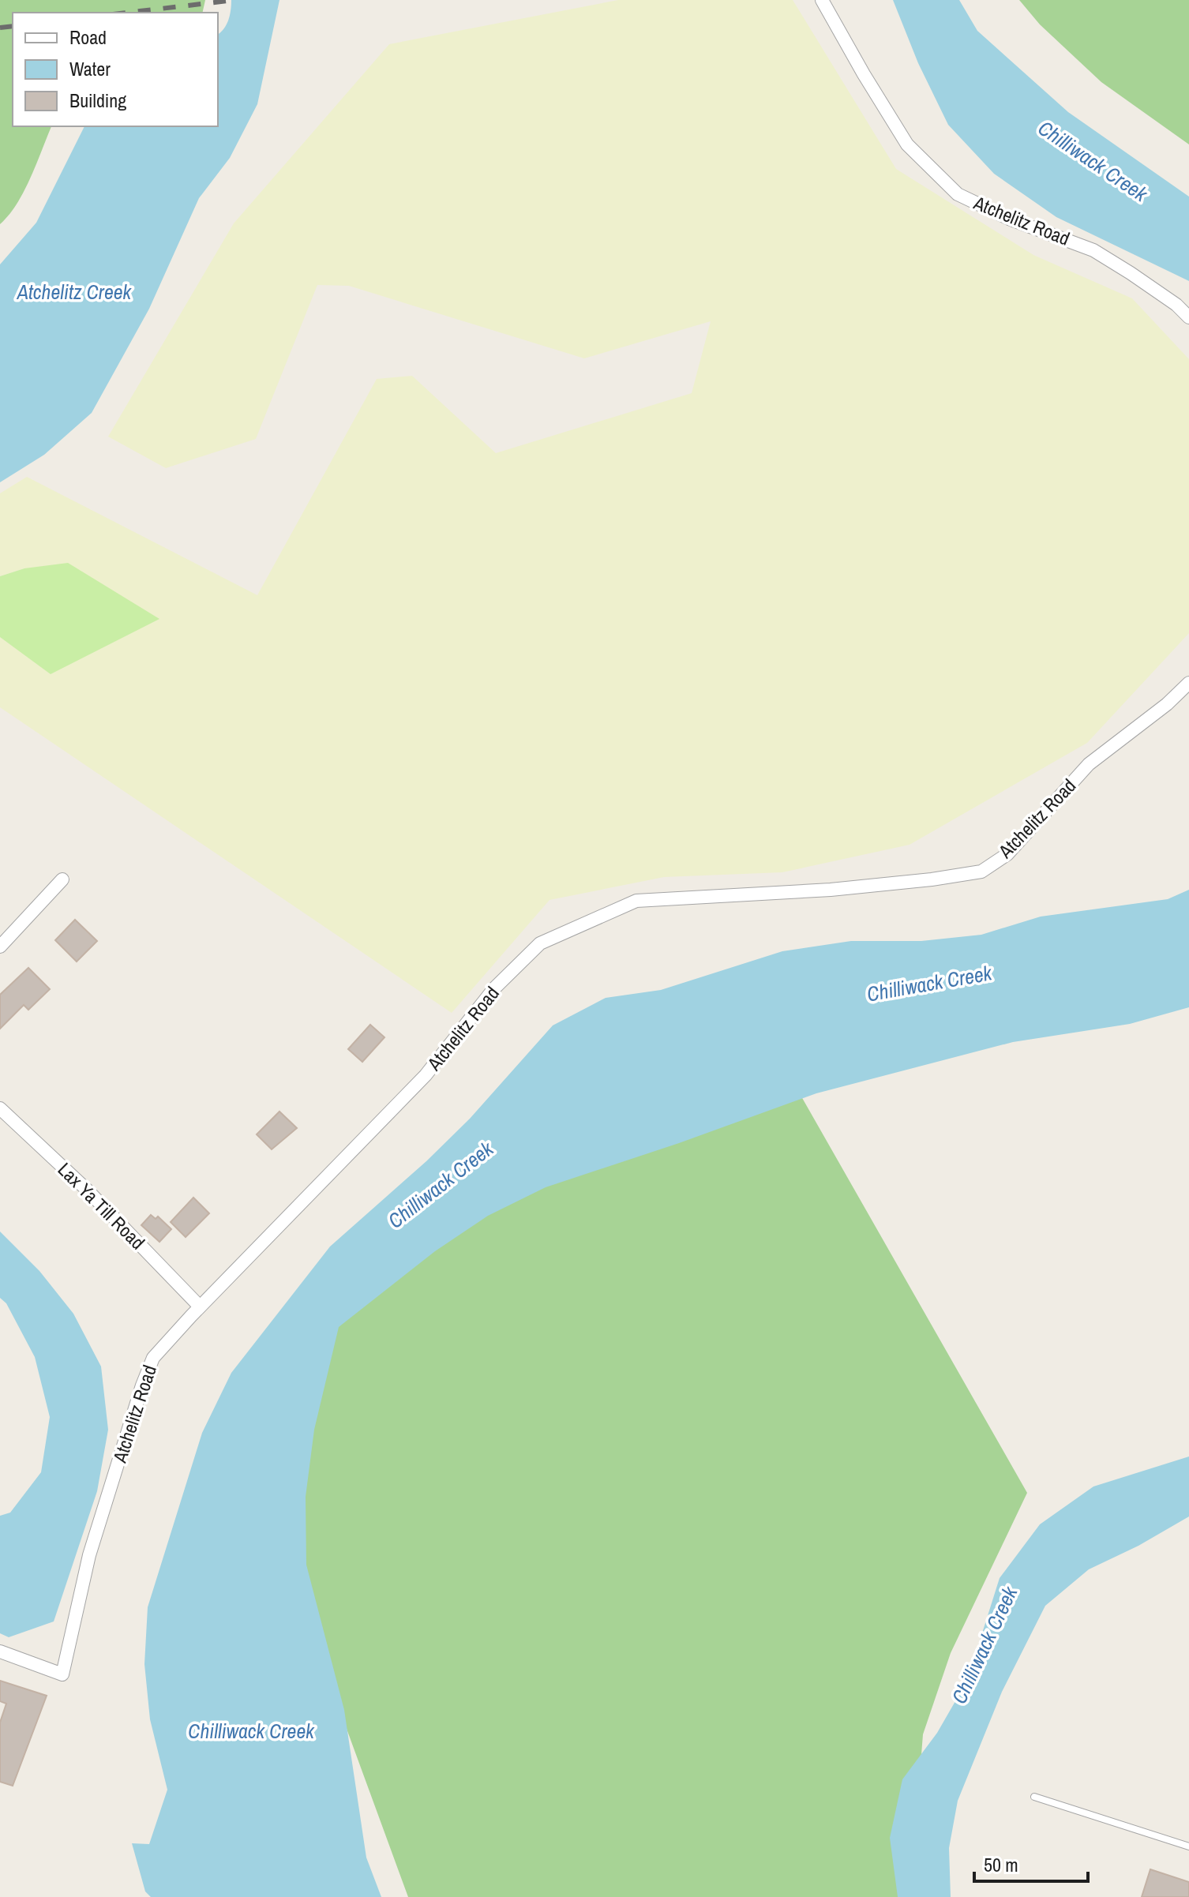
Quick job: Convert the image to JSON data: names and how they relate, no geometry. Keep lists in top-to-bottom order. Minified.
{"streets":{"street":["Atchelitz Road","Lax Ya Till Road"]},"crossings":[["Atchelitz Road","Lax Ya Till Road"]],"water":["Chilliwack Creek","Atchelitz Creek"],"legend":["Road","Water","Building"],"scale_bar":"50 m"}
